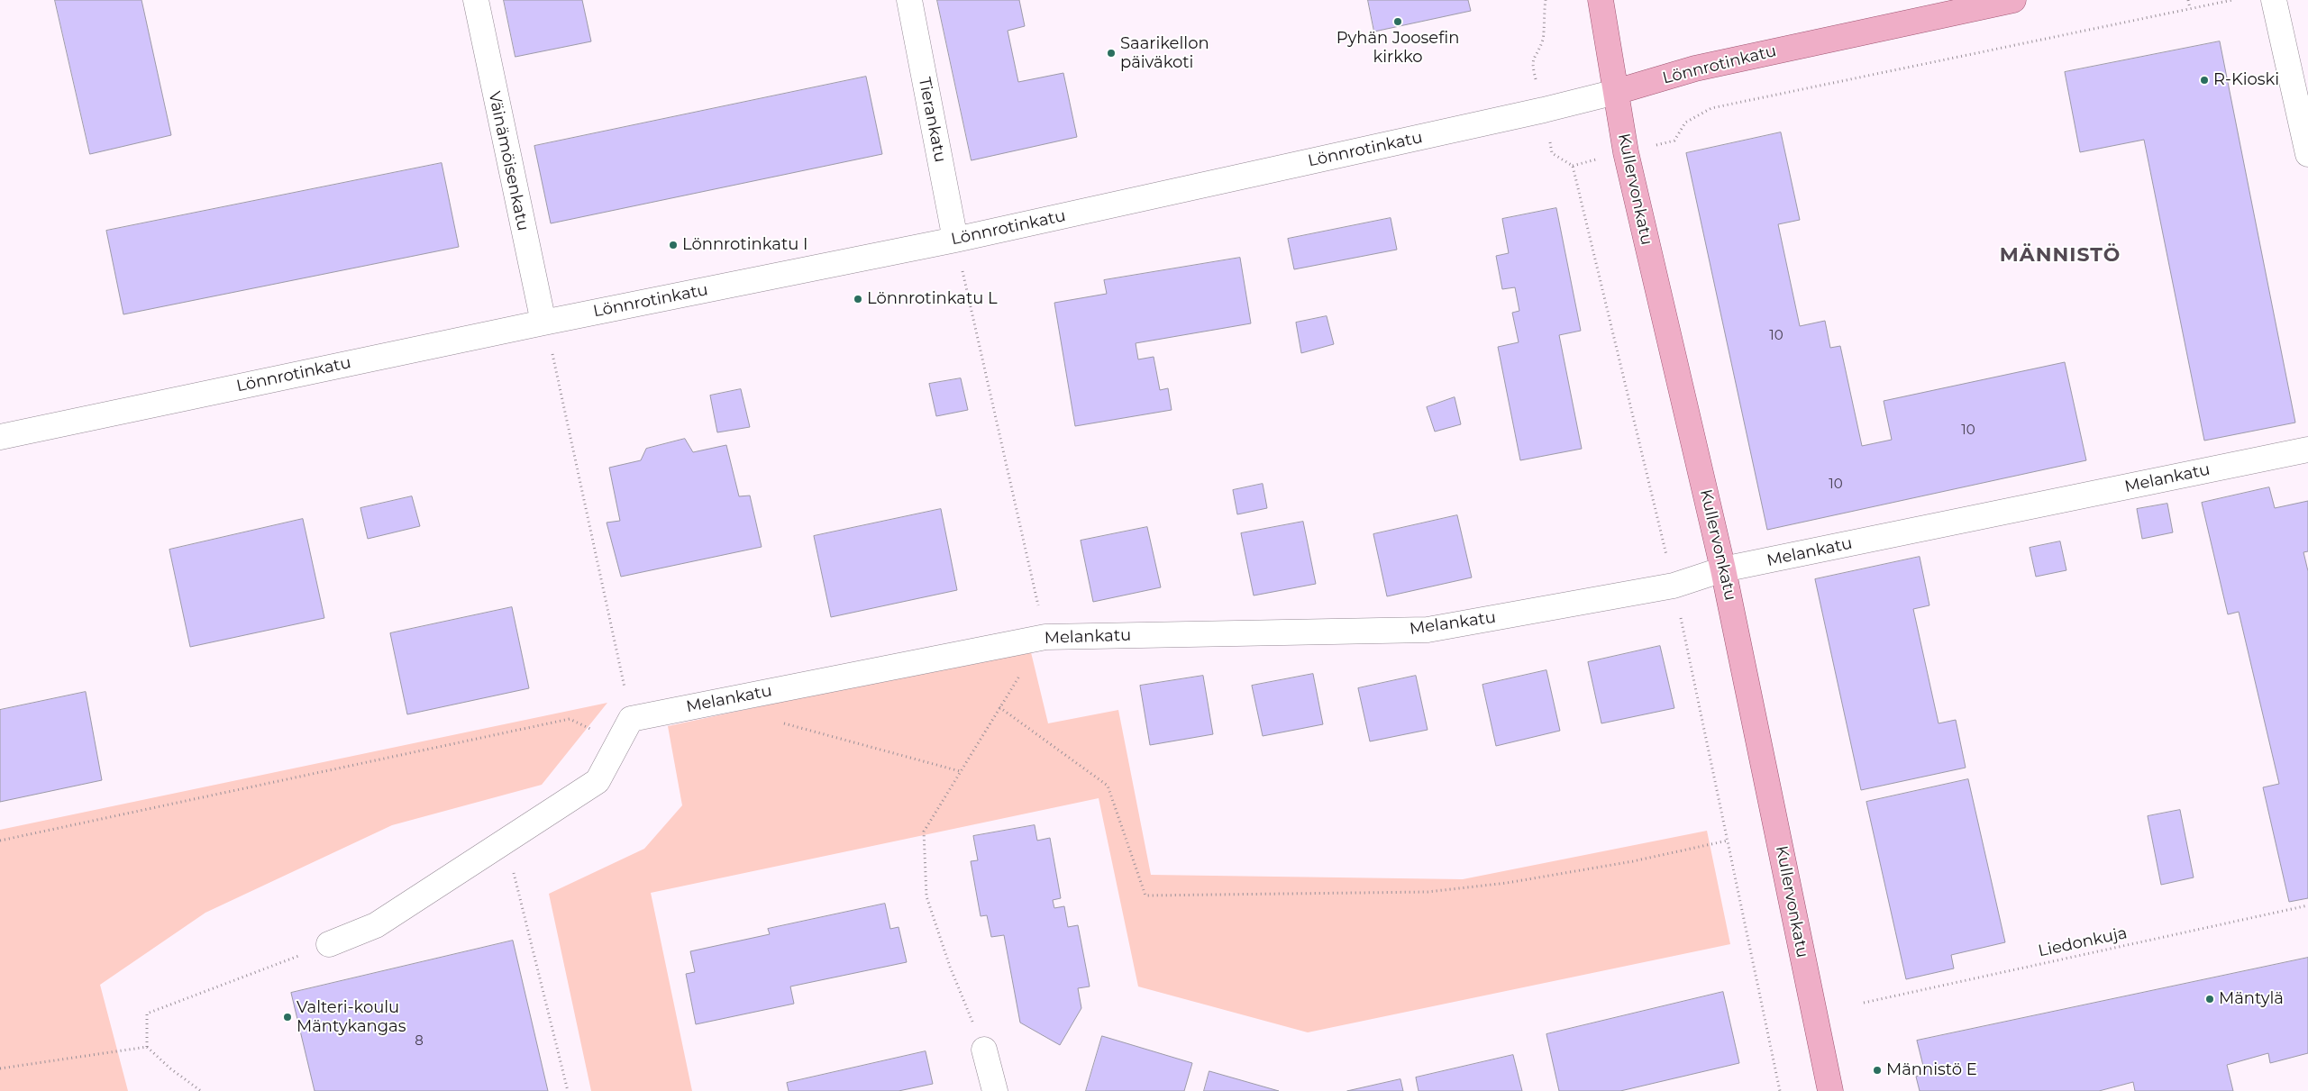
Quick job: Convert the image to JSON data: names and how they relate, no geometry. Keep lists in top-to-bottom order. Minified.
{"streets":{"main road":["Lönnrotinkatu","Kullervonkatu"],"street":["Tierankatu","Väinämöisenkatu","Melankatu"],"path":["Liedonkuja"]},"crossings":[["Lönnrotinkatu","Tierankatu"],["Lönnrotinkatu","Väinämöisenkatu"],["Lönnrotinkatu","Kullervonkatu"],["Kullervonkatu","Melankatu"]],"districts":["MÄNNISTÖ"],"places":["Pyhän Joosefin kirkko","Saarikellon päiväkoti","R-Kioski","Lönnrotinkatu I","Lönnrotinkatu L","Mäntylä","Valteri-koulu Mäntykangas","Männistö E"],"house_numbers":["10","10","10","8"]}
